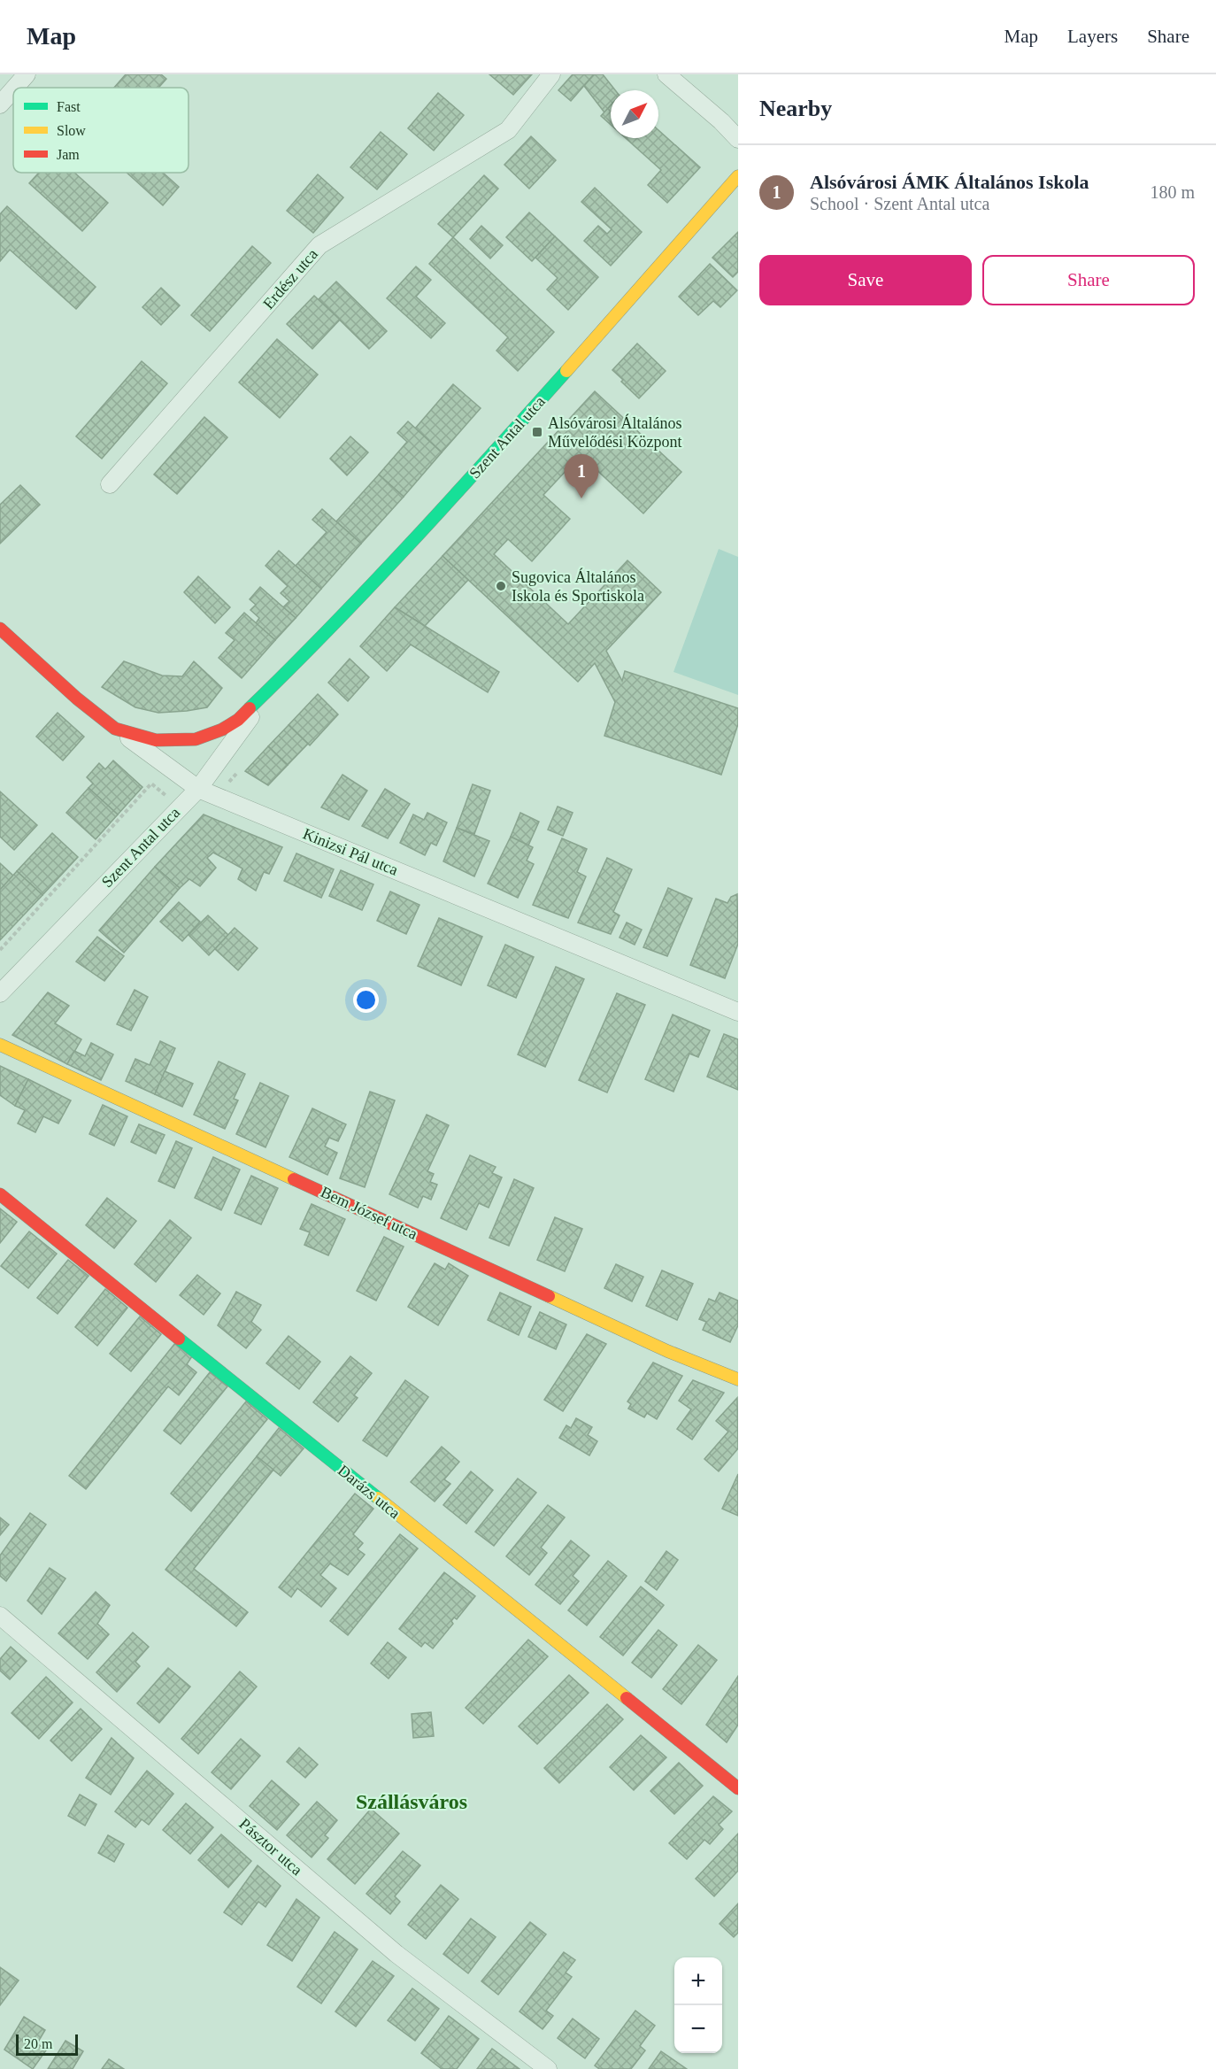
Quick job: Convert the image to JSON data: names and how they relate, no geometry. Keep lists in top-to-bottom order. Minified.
{"streets":{"street":["Erdész utca","Szent Antal utca","Kinizsi Pál utca","Bem József utca","Darázs utca","Pásztor utca"]},"crossings":[["Szent Antal utca","Kinizsi Pál utca"]],"districts":["Szállásváros"],"places":{"transit":["Alsóvárosi Általános Művelődési Központ"],"other":["Sugovica Általános Iskola és Sportiskola"]},"legend":["Fast","Slow","Jam"],"scale_bar":"20 m","north":"top right","page":{"header":"Map","nav":["Map","Layers","Share"],"heading":"Nearby","list":[{"mark":"1","name":"Alsóvárosi ÁMK Általános Iskola","note":"School · Szent Antal utca","value":"180 m"}],"buttons":["Save","Share"],"pins":"1","map_buttons":["+","−"],"scale":"20 m"}}
